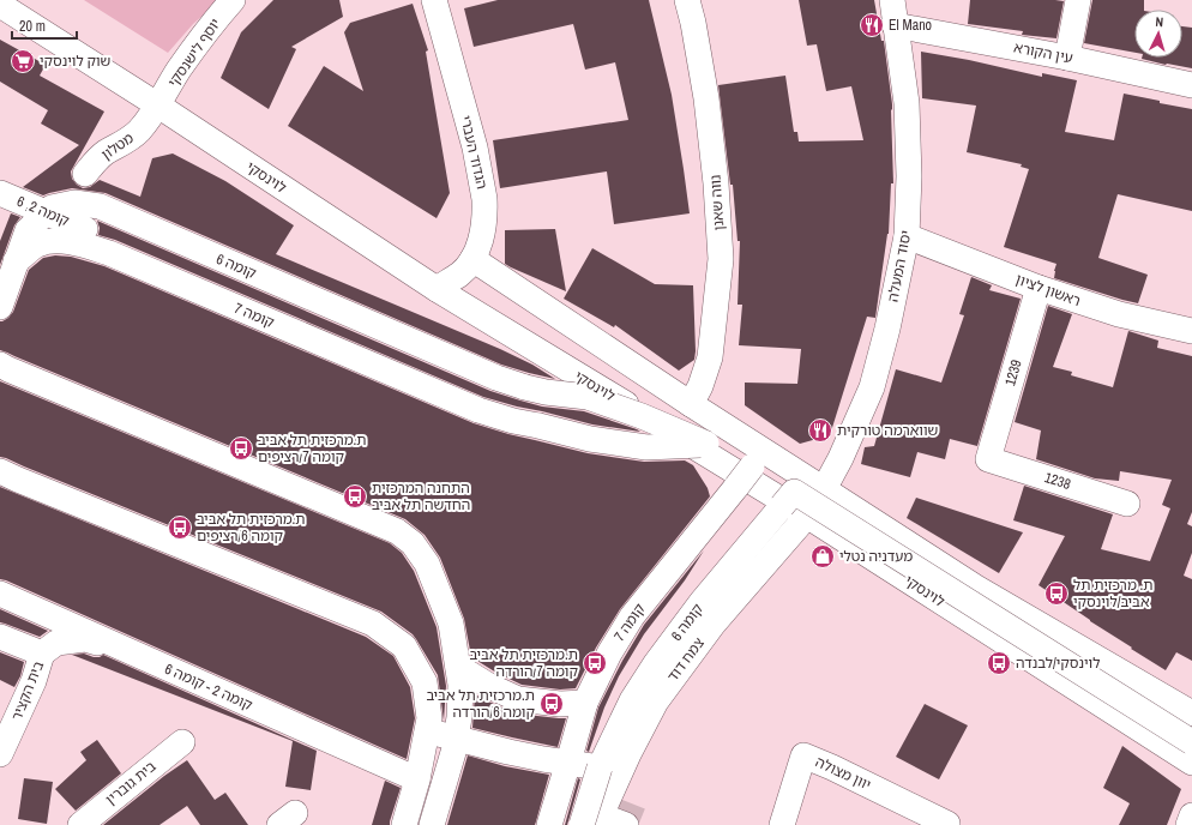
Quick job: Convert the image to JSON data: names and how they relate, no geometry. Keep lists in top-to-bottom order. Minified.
{"streets":{"street":["יוסף לישנסקי","עין הקורא","מטלון","הגדוד העברי","לוינסקי","נווה שאנן","קומה 2, 6","קומה 6","יסוד המעלה","ראשון לציון","קומה 7","1239","1238","צמח דוד","קומה 2 - קומה 6","בית הקציר","יוון מצולה","בית גוברין"]},"crossings":[["יוסף לישנסקי","מטלון"],["יוסף לישנסקי","לוינסקי"],["עין הקורא","יסוד המעלה"],["מטלון","לוינסקי"],["הגדוד העברי","לוינסקי"],["לוינסקי","יסוד המעלה"],["לוינסקי","צמח דוד"],["קומה 6","קומה 7"],["קומה 6","צמח דוד"],["יסוד המעלה","ראשון לציון"],["יסוד המעלה","צמח דוד"],["ראשון לציון","1239"],["1239","1238"]],"places":{"restaurant":["El Mano","שווארמה טורקית"],"supermarket":["שוק לוינסקי"],"bus stop":["ת.מרכזית תל אביב קומה 7/רציפים","התחנה המרכזית החדשה תל אביב","ת.מרכזית תל אביב קומה 6/רציפים","ת. מרכזית תל אביב/לוינסקי","ת.מרכזית תל אביב קומה 7/הורדה","לוינסקי/לבנדה","ת.מרכזית תל אביב קומה 6/הורדה"],"shop":["מעדניה נטלי"]},"scale_bar":"20 m","north":"top"}
